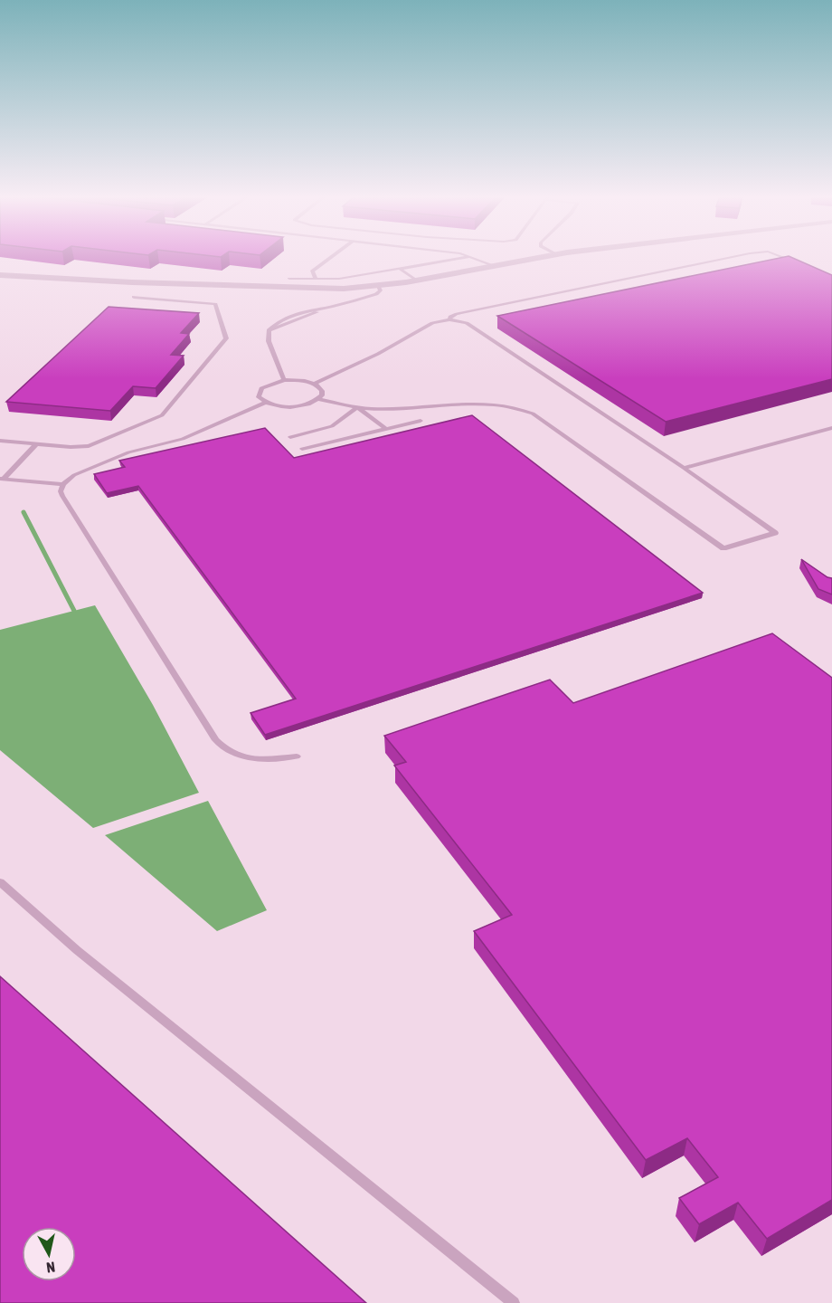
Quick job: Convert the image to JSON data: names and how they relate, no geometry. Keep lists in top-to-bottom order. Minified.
{"north":"bottom"}
